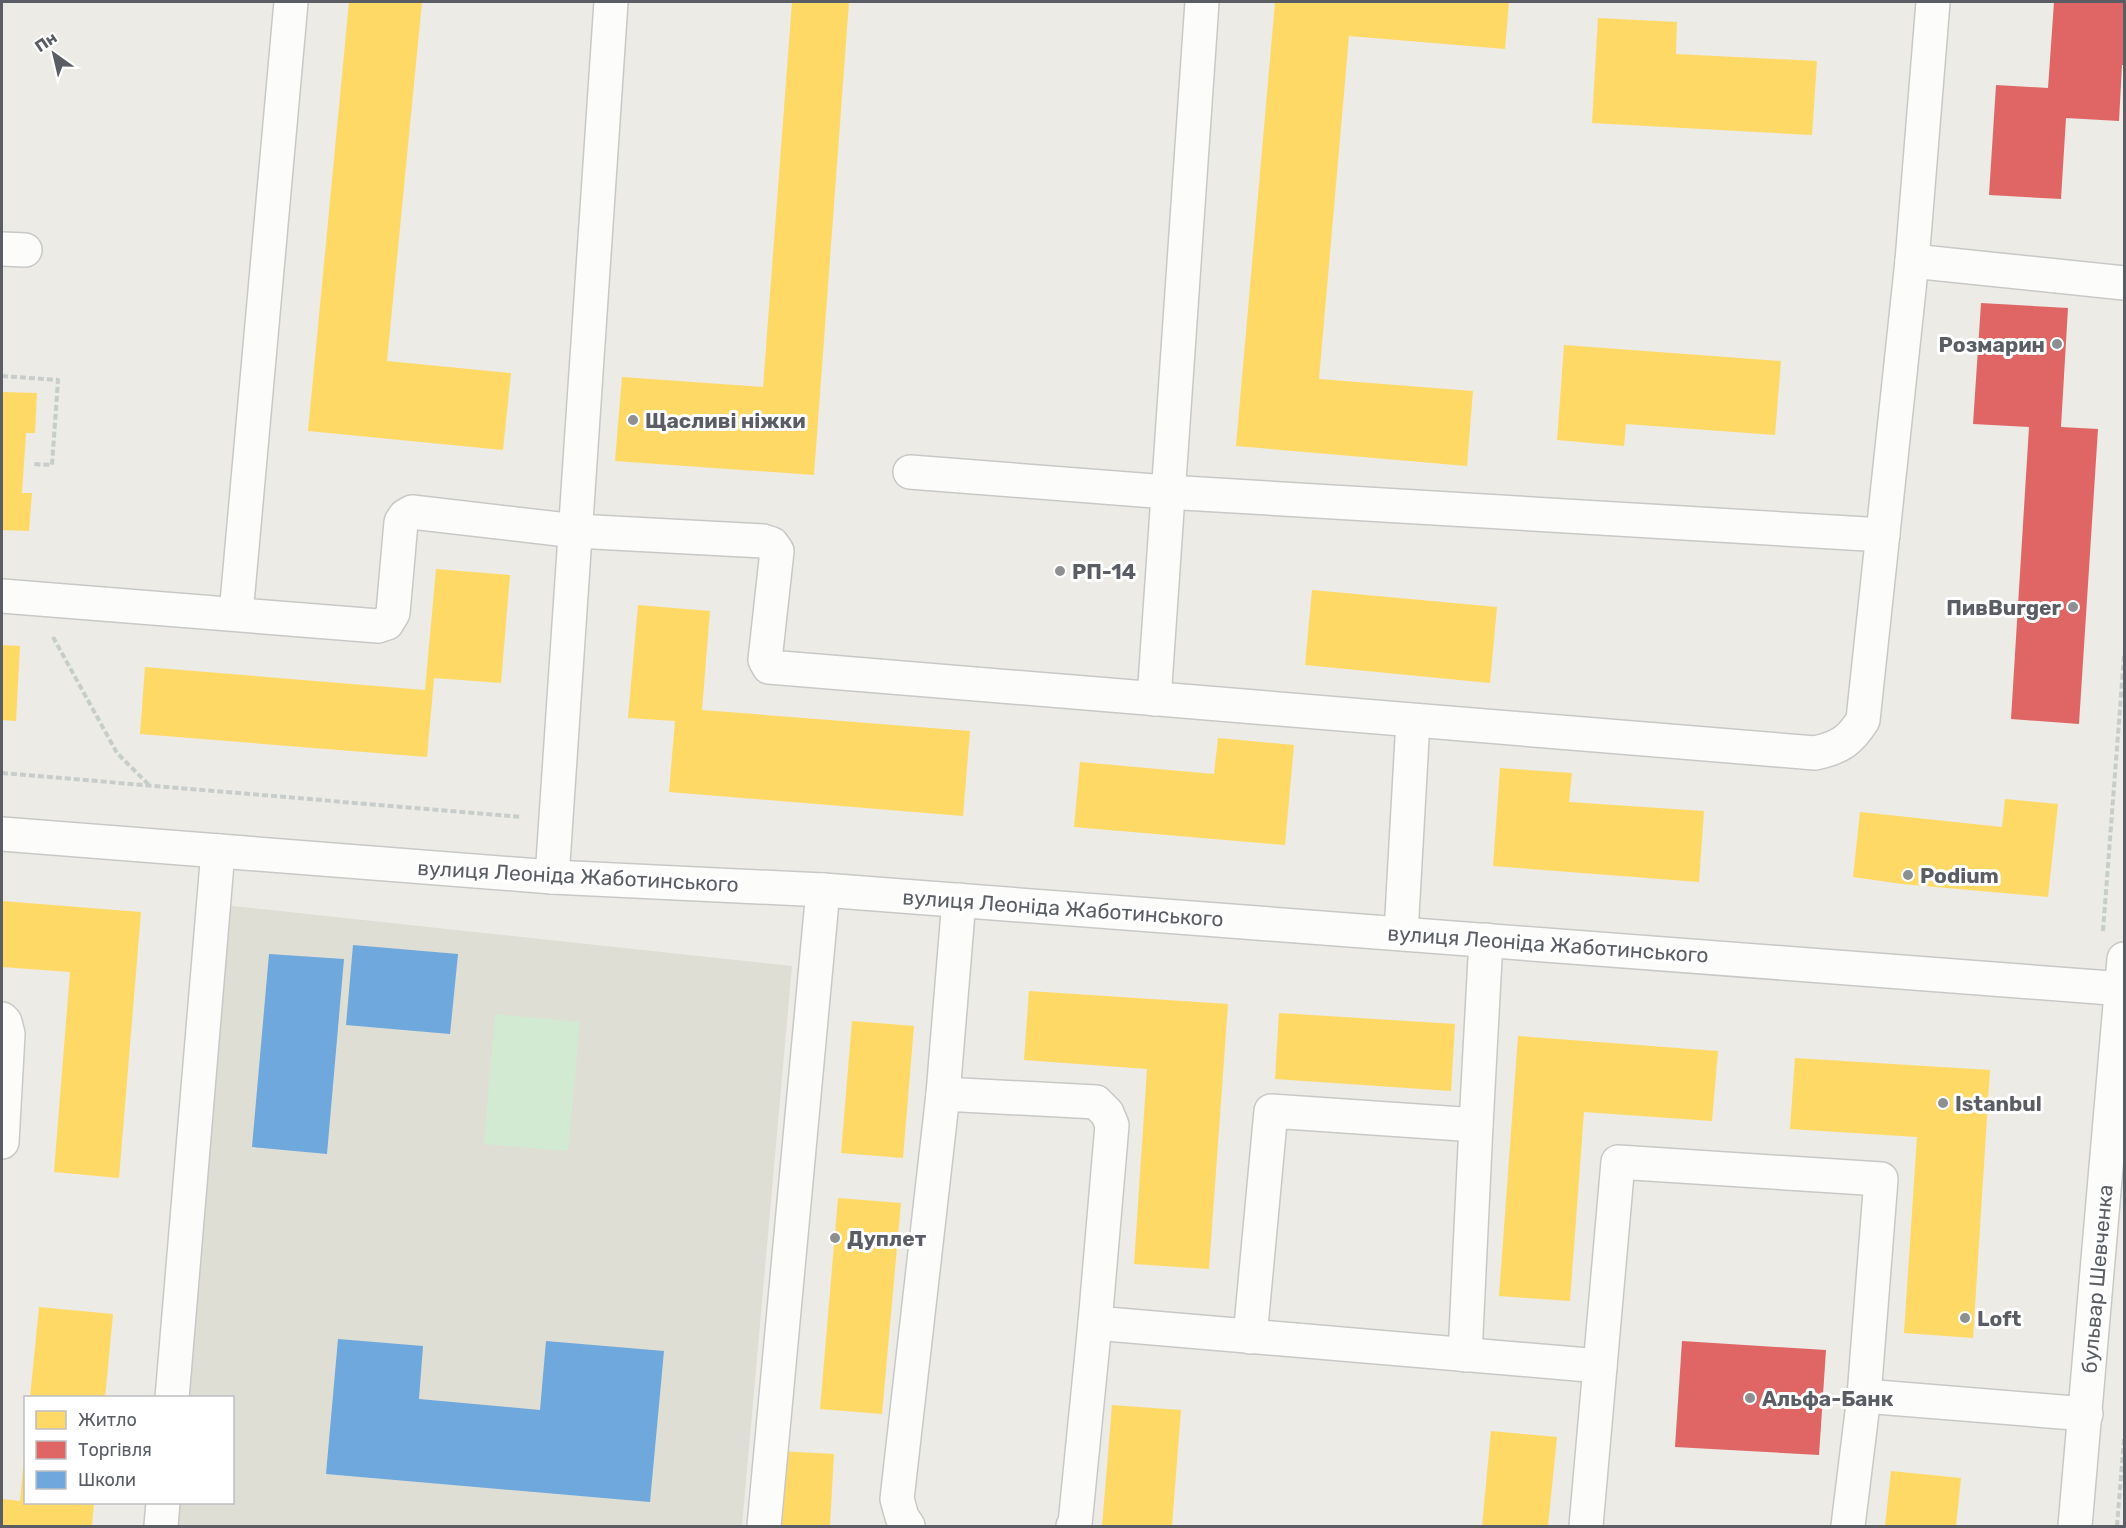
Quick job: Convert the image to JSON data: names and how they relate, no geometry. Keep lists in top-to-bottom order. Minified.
{"streets":{"street":["вулиця Леоніда Жаботинського","бульвар Шевченка"]},"crossings":[["вулиця Леоніда Жаботинського","бульвар Шевченка"]],"places":["Розмарин","Щасливі ніжки","РП-14","ПивBurger","Podium","Istanbul","Дуплет","Loft","Альфа-Банк"],"legend":["Житло","Торгівля","Школи"],"north":"top left"}
